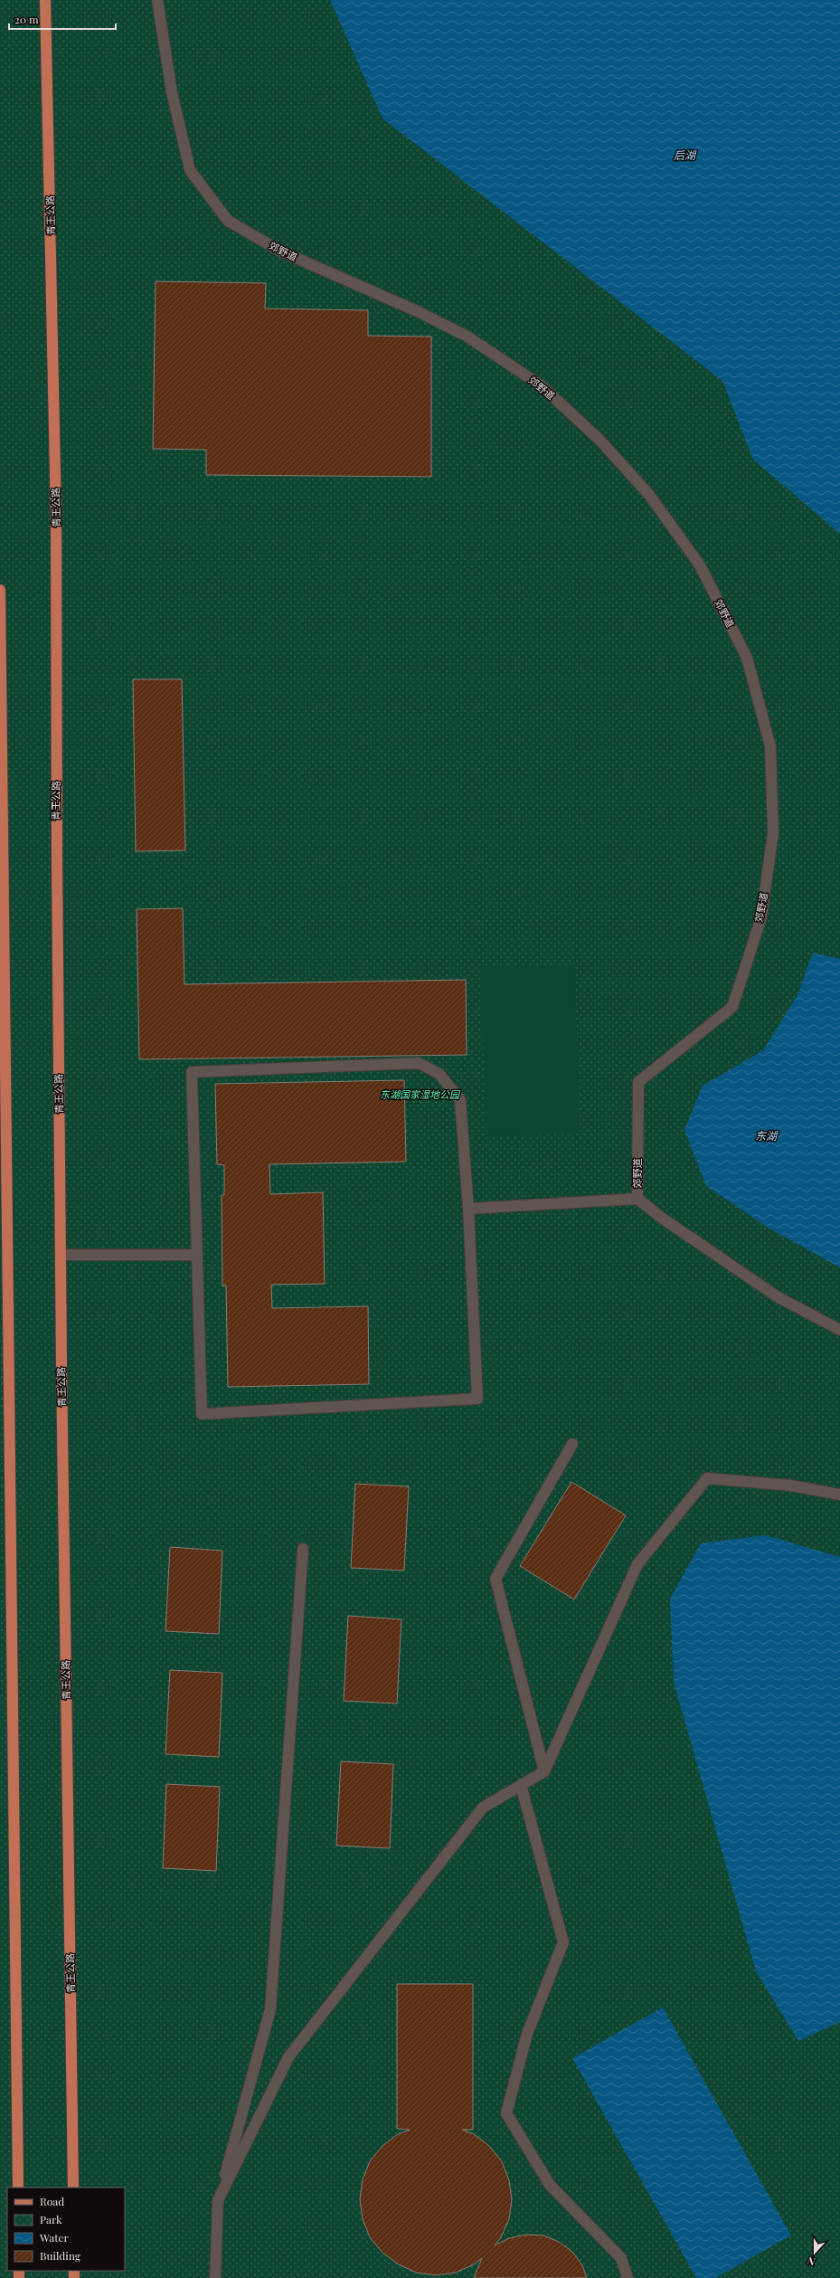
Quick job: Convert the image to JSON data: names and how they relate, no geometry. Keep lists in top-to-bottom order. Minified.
{"streets":{"main road":["青王公路"],"lane":["郊野道"]},"water":["后湖","东湖"],"parks":["东湖国家湿地公园"],"legend":["Road","Park","Water","Building"],"scale_bar":"20 m","north":"bottom"}
